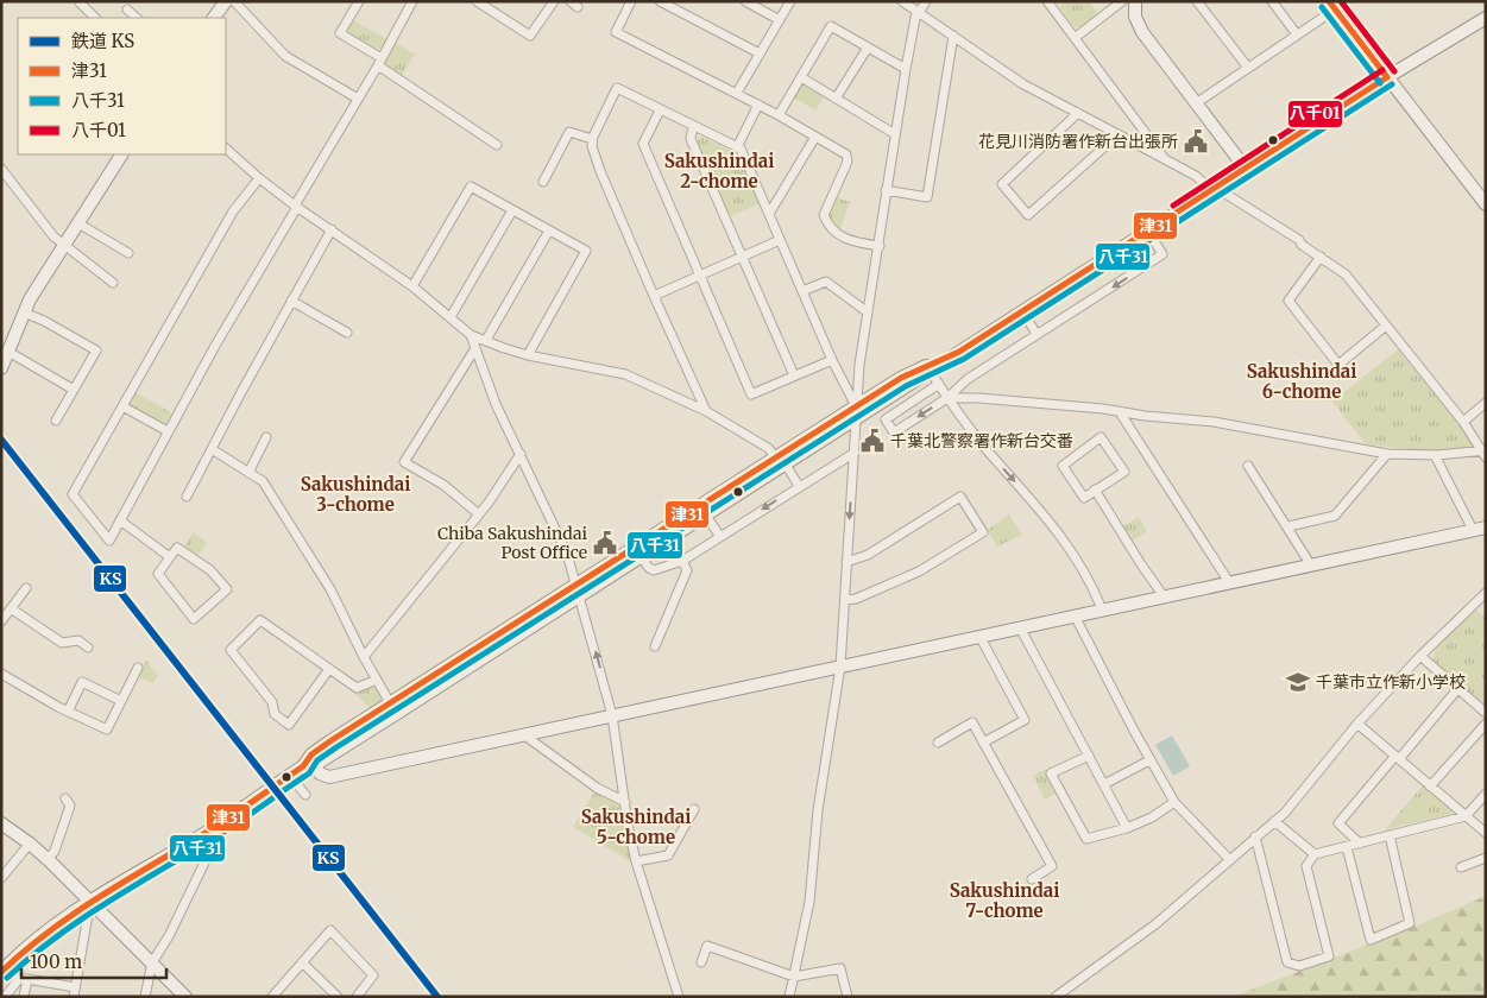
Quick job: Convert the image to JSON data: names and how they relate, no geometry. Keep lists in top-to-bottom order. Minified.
{"districts":["Sakushindai 2-chome","Sakushindai 6-chome","Sakushindai 3-chome","Sakushindai 5-chome","Sakushindai 7-chome"],"places":{"public building":["花見川消防署作新台出張所","千葉北警察署作新台交番","Chiba Sakushindai Post Office"],"school or university":["千葉市立作新小学校"]},"lines":["transit line 津31","transit line 八千01","transit line 八千31","rail line KS"],"legend":["鉄道 KS","津31","八千31","八千01"],"scale_bar":"100 m"}
